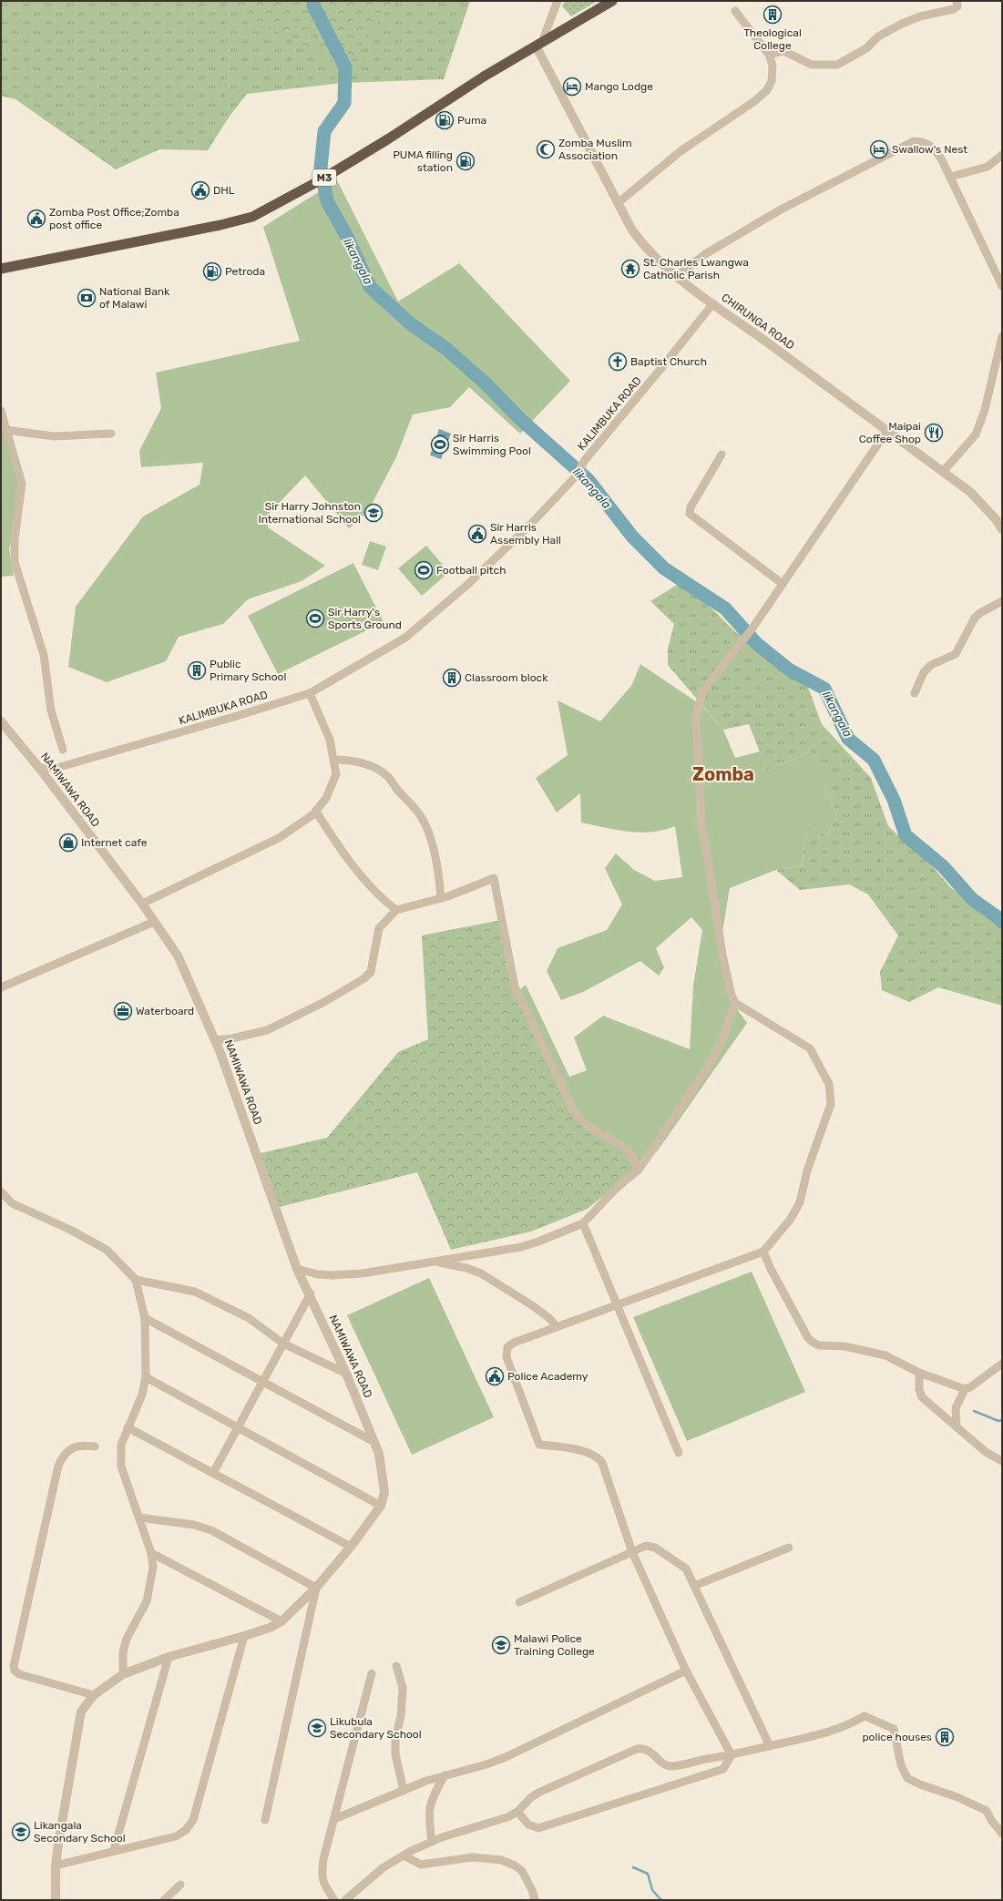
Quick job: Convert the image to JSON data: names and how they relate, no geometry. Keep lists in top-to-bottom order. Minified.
{"streets":{"highway":["M3"],"street":["CHIRUNGA ROAD","KALIMBUKA ROAD","NAMIWAWA ROAD"]},"crossings":[["M3","CHIRUNGA ROAD"],["CHIRUNGA ROAD","KALIMBUKA ROAD"],["KALIMBUKA ROAD","NAMIWAWA ROAD"]],"districts":["Zomba"],"water":["likangala"],"places":{"building":["Theological College","Public Primary School","Classroom block","police houses"],"hotel":["Mango Lodge","Swallow's Nest"],"fuel station":["Puma","PUMA filling station","Petroda"],"mosque":["Zomba Muslim Association"],"public building":["DHL","Zomba Post Office;Zomba post office","Sir Harris Assembly Hall","Police Academy"],"temple":["St. Charles Lwangwa Catholic Parish"],"bank":["National Bank of Malawi"],"church":["Baptist Church"],"restaurant":["Maipai Coffee Shop"],"sports":["Sir Harris Swimming Pool","Football pitch","Sir Harry's Sports Ground"],"school or university":["Sir Harry Johnston International School","Malawi Police Training College","Likubula Secondary School","Likangala Secondary School"],"shop":["Internet cafe"],"office":["Waterboard"]}}
